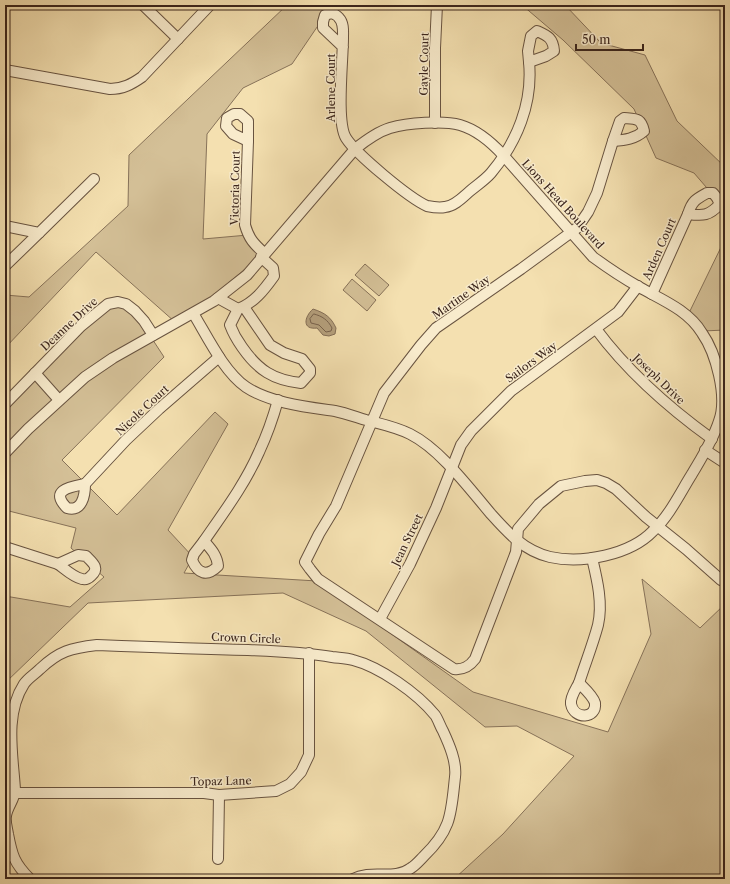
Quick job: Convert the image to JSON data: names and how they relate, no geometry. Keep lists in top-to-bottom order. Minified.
{"streets":{"street":["Gayle Court","Arlene Court","Victoria Court","Lions Head Boulevard","Arden Court","Martine Way","Deanne Drive","Sailors Way","Joseph Drive","Nicole Court","Jean Street","Crown Circle","Topaz Lane"]},"crossings":[["Gayle Court","Lions Head Boulevard"],["Arlene Court","Lions Head Boulevard"],["Victoria Court","Lions Head Boulevard"],["Lions Head Boulevard","Arden Court"],["Lions Head Boulevard","Martine Way"],["Lions Head Boulevard","Deanne Drive"],["Lions Head Boulevard","Sailors Way"],["Lions Head Boulevard","Joseph Drive"],["Lions Head Boulevard","Nicole Court"],["Lions Head Boulevard","Jean Street"],["Martine Way","Jean Street"],["Sailors Way","Joseph Drive"],["Sailors Way","Jean Street"],["Crown Circle","Topaz Lane"]],"scale_bar":"50 m"}
